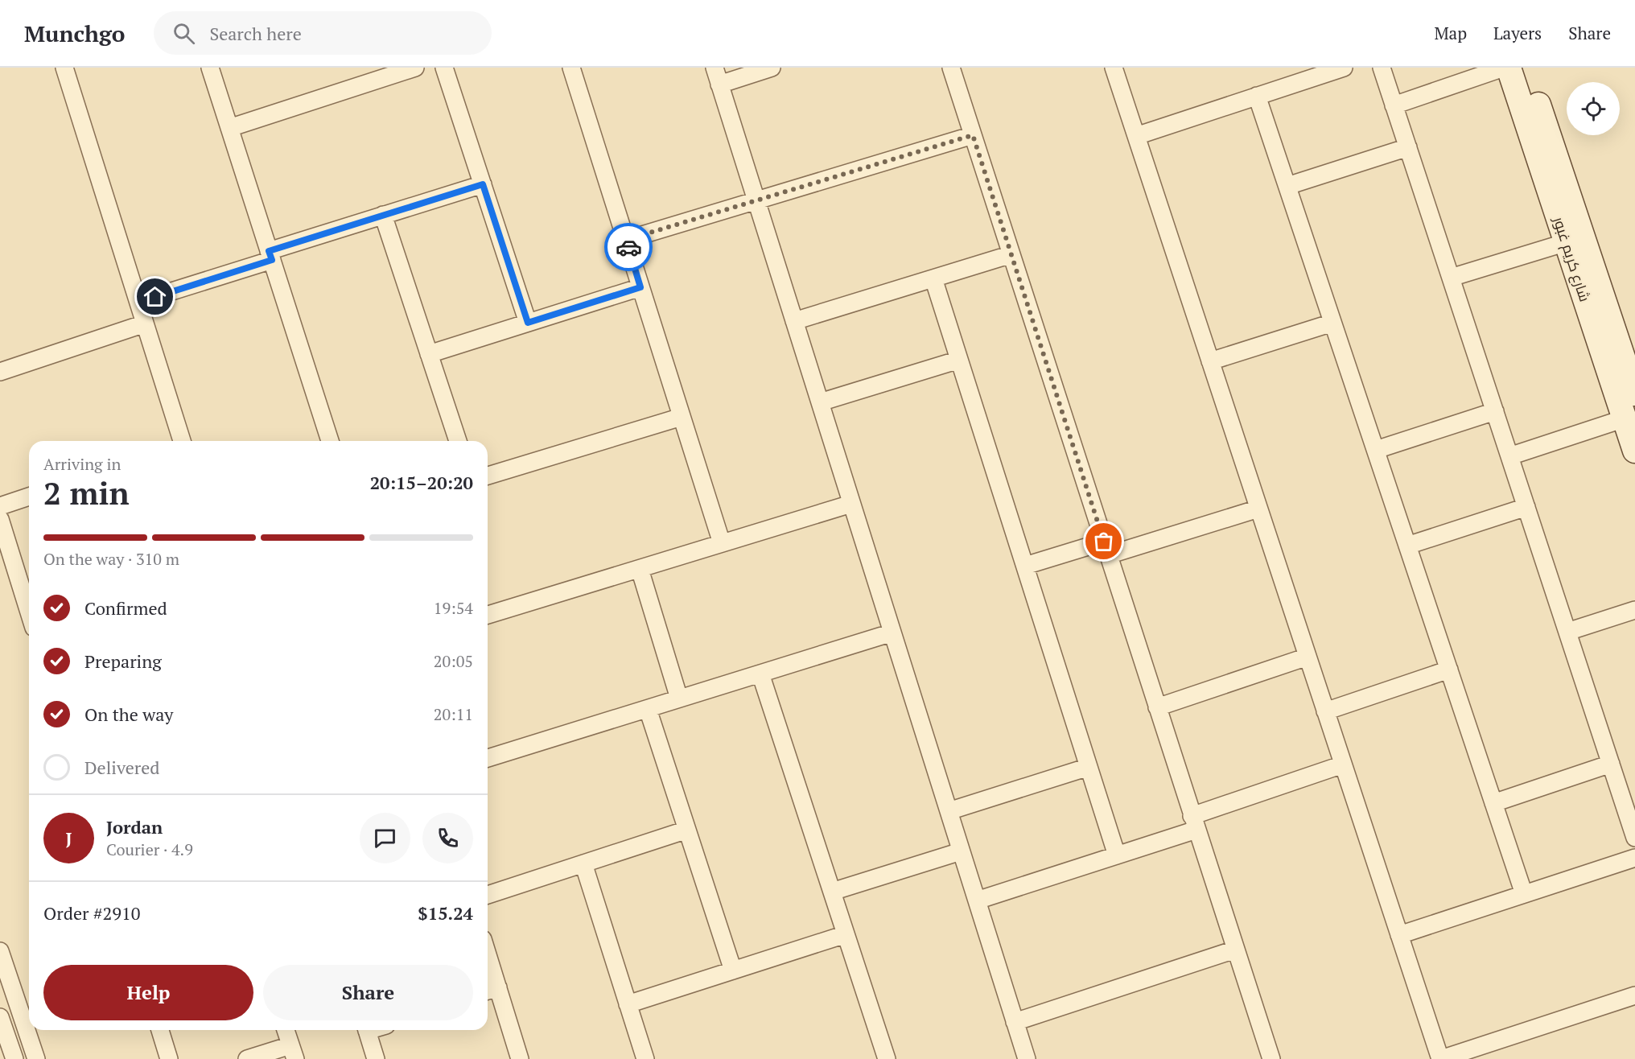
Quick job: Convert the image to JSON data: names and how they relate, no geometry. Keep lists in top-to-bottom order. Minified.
{"streets":{"street":["شارع كريم غبور"]},"page":{"header":"Munchgo","search":"Search here","nav":["Map","Layers","Share"],"heading":["2 min","Arriving in","20:15–20:20"],"panel":["Jordan","Courier · 4.9","Order #2910","$15.24"],"bar":"On the way · 310 m","list":[["Confirmed","19:54"],["Preparing","20:05"],["On the way","20:11"],"Delivered"],"round":"J","buttons":["Help","Share"]}}
